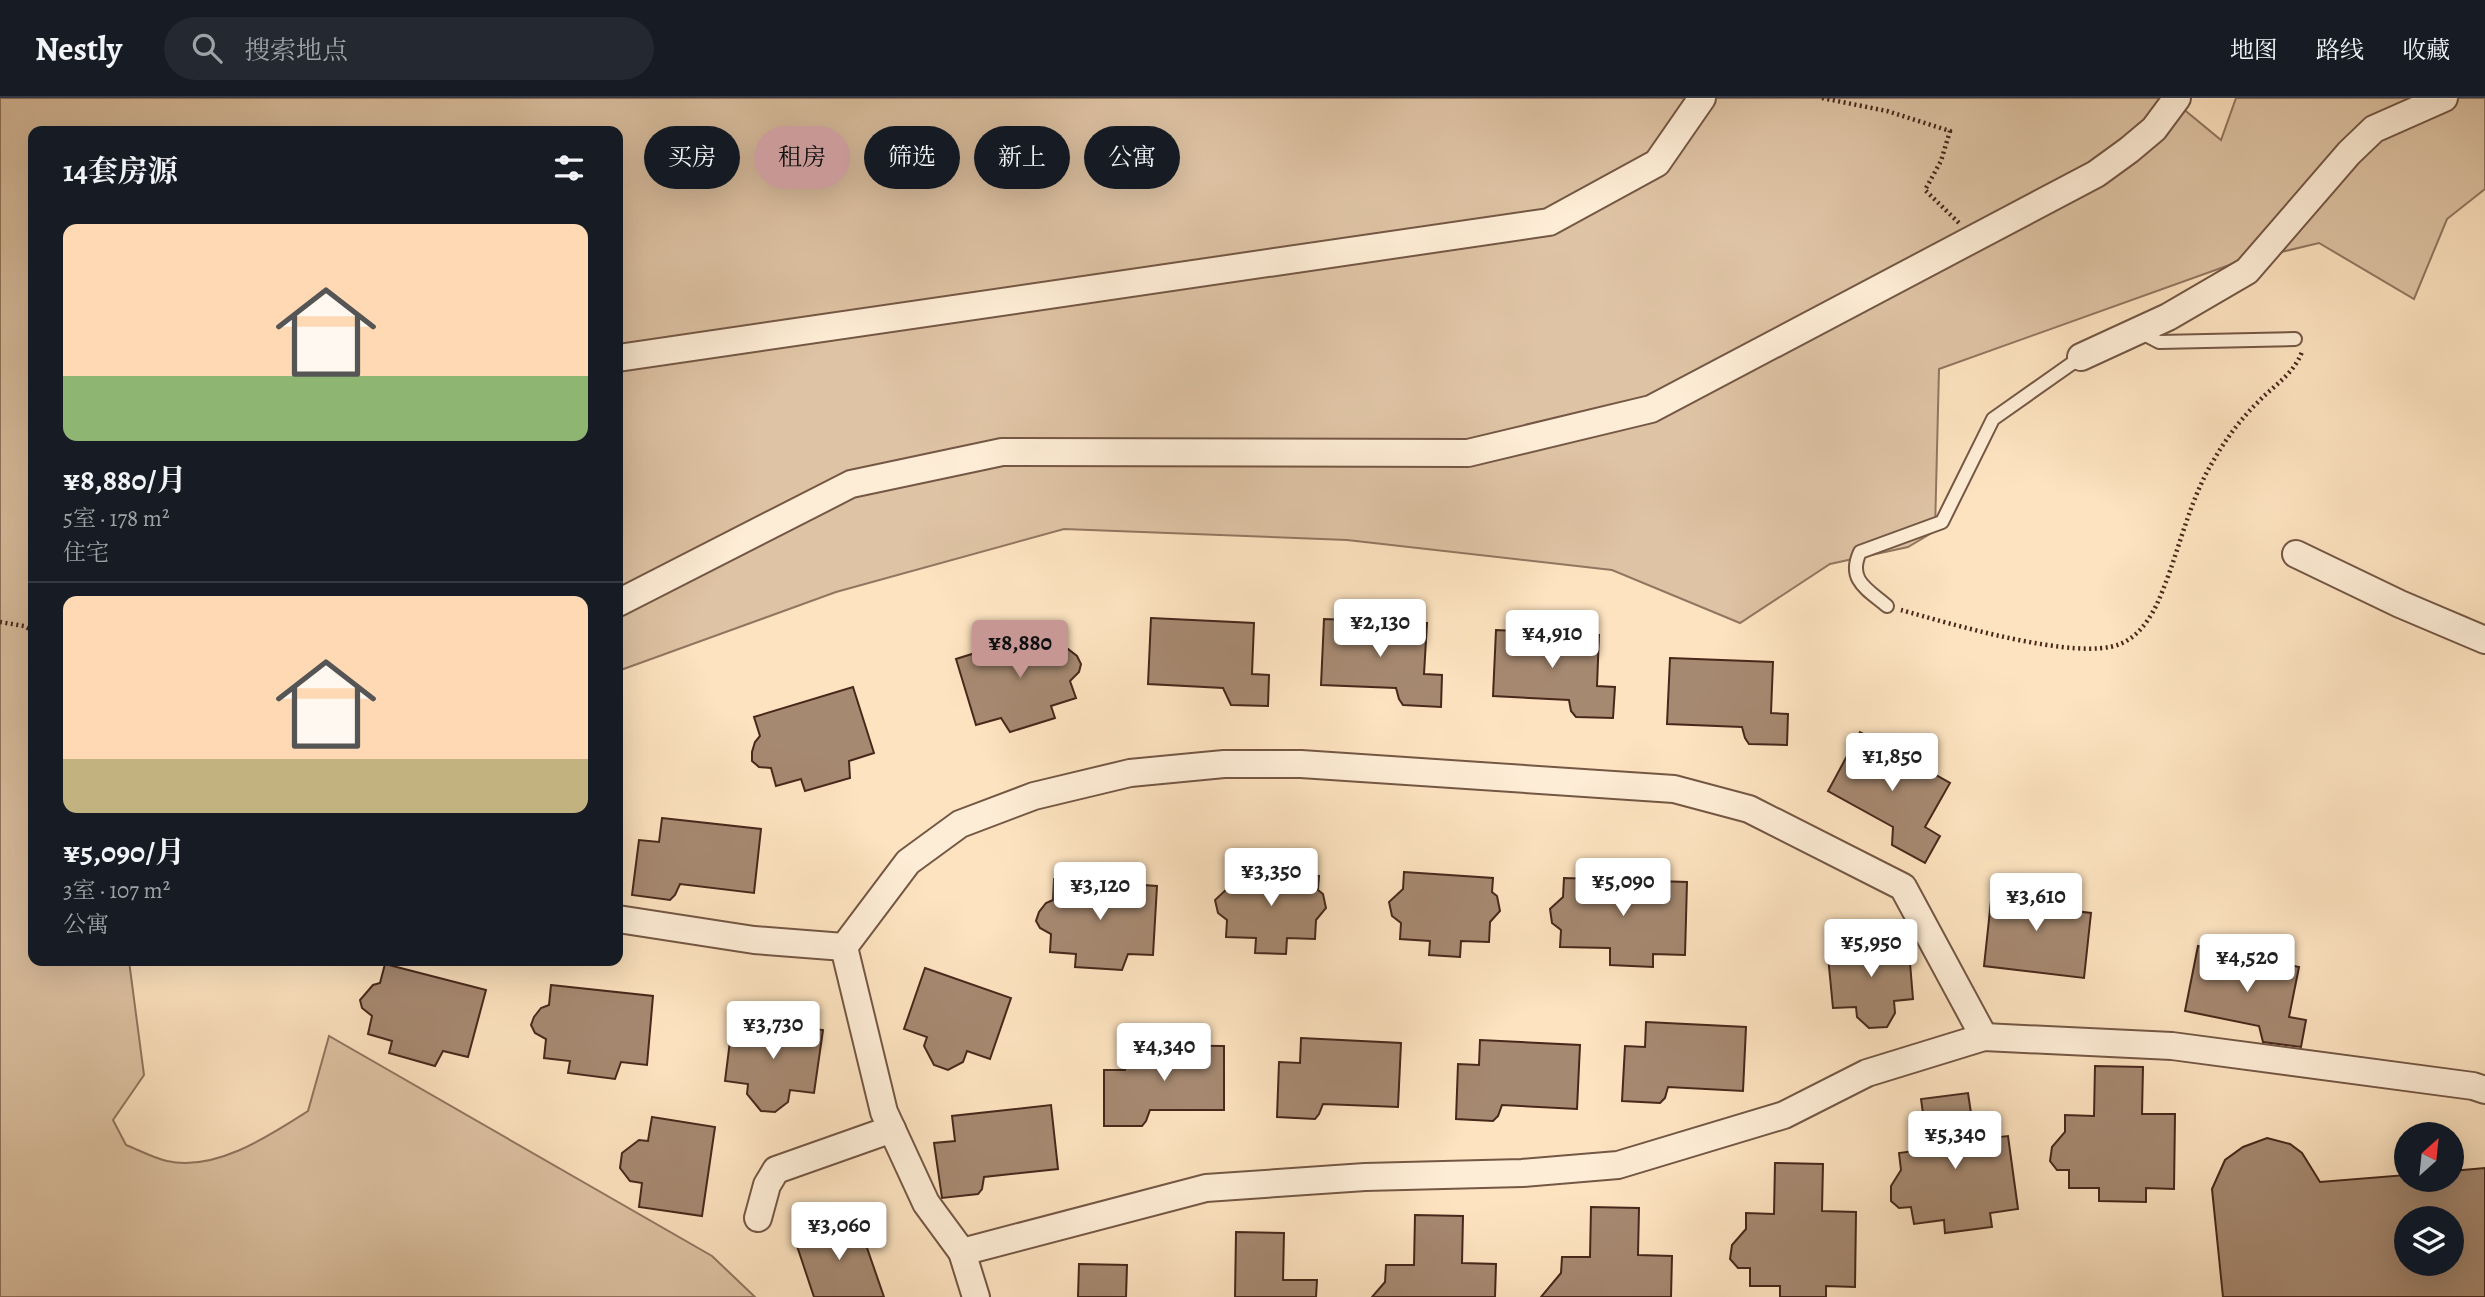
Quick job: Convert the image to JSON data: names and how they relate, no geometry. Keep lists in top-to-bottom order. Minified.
{"north":"top right","page":{"header":"Nestly","search":"搜索地点","nav":["地图","路线","收藏"],"chip":["买房","租房","筛选","新上","公寓"],"heading":"14套房源","list":[{"name":"¥8,880/月","note":"5室 · 178 m² · 住宅"},{"name":"¥5,090/月","note":"3室 · 107 m² · 公寓"}],"price":["¥2,130","¥4,910","¥8,880","¥1,850","¥3,350","¥5,090","¥3,120","¥3,610","¥5,950","¥4,520","¥3,730","¥4,340","¥5,340","¥3,060"]}}
